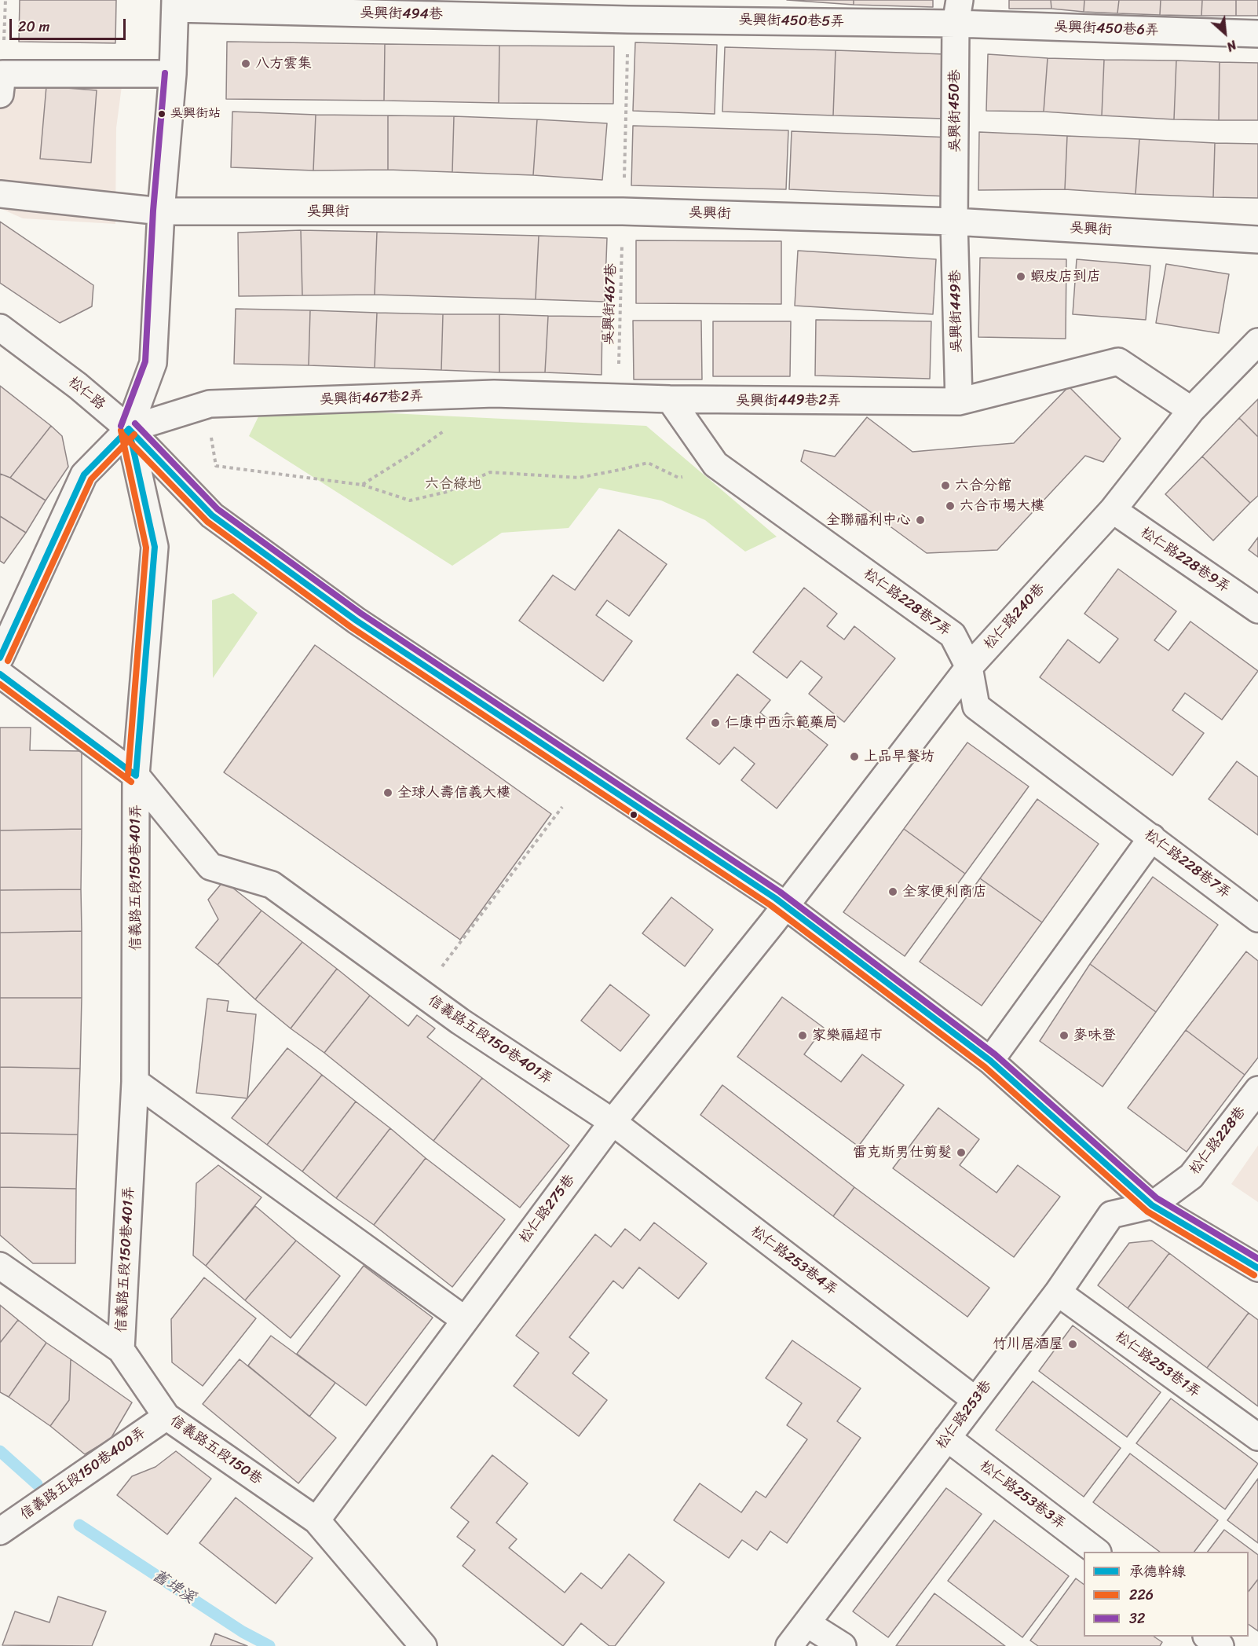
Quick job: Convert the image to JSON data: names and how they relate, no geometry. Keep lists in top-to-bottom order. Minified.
{"streets":{"street":["吳興街494巷","吳興街450巷5弄","吳興街450巷6弄","吳興街450巷","吳興街","吳興街449巷","松仁路","吳興街467巷2弄","吳興街449巷2弄","松仁路228巷9弄","松仁路228巷7弄","松仁路240巷","信義路五段150巷401弄","松仁路228巷","松仁路275巷","松仁路253巷4弄","松仁路253巷1弄","松仁路253巷","信義路五段150巷","信義路五段150巷400弄","松仁路253巷3弄"],"path":["吳興街467巷"]},"crossings":[["吳興街494巷","吳興街450巷5弄"],["吳興街494巷","吳興街467巷"],["吳興街450巷5弄","吳興街450巷6弄"],["吳興街450巷5弄","吳興街450巷"],["吳興街450巷5弄","吳興街467巷"],["吳興街450巷6弄","吳興街450巷"],["吳興街450巷","吳興街"],["吳興街450巷","吳興街449巷"],["吳興街","吳興街467巷"],["吳興街","吳興街449巷"],["吳興街467巷","吳興街467巷2弄"],["吳興街467巷","吳興街449巷2弄"],["吳興街449巷","吳興街449巷2弄"],["松仁路","吳興街467巷2弄"],["松仁路","松仁路240巷"],["松仁路","松仁路228巷"],["松仁路","松仁路275巷"],["松仁路","松仁路253巷"],["吳興街467巷2弄","吳興街449巷2弄"],["吳興街449巷2弄","松仁路228巷7弄"],["吳興街449巷2弄","松仁路240巷"],["松仁路228巷9弄","松仁路240巷"],["松仁路228巷7弄","松仁路240巷"],["松仁路240巷","松仁路275巷"],["信義路五段150巷401弄","松仁路275巷"],["信義路五段150巷401弄","松仁路253巷4弄"],["信義路五段150巷401弄","信義路五段150巷"],["松仁路228巷","松仁路253巷"],["松仁路275巷","松仁路253巷4弄"],["松仁路275巷","信義路五段150巷"],["松仁路253巷4弄","松仁路253巷"],["松仁路253巷1弄","松仁路253巷"],["松仁路253巷","松仁路253巷3弄"],["信義路五段150巷","信義路五段150巷400弄"]],"water":["舊埤溪"],"parks":["六合綠地"],"places":["八方雲集","吳興街站","蝦皮店到店","六合分館","六合市場大樓","全聯福利中心","仁康中西示範藥局","上品早餐坊","全球人壽信義大樓","全家便利商店","家樂福超市","麥味登","雷克斯男仕剪髮","竹川居酒屋"],"lines":["transit line 32","transit line 承德幹線","transit line 226"],"legend":["承德幹線","226","32"],"scale_bar":"20 m","north":"bottom right"}
